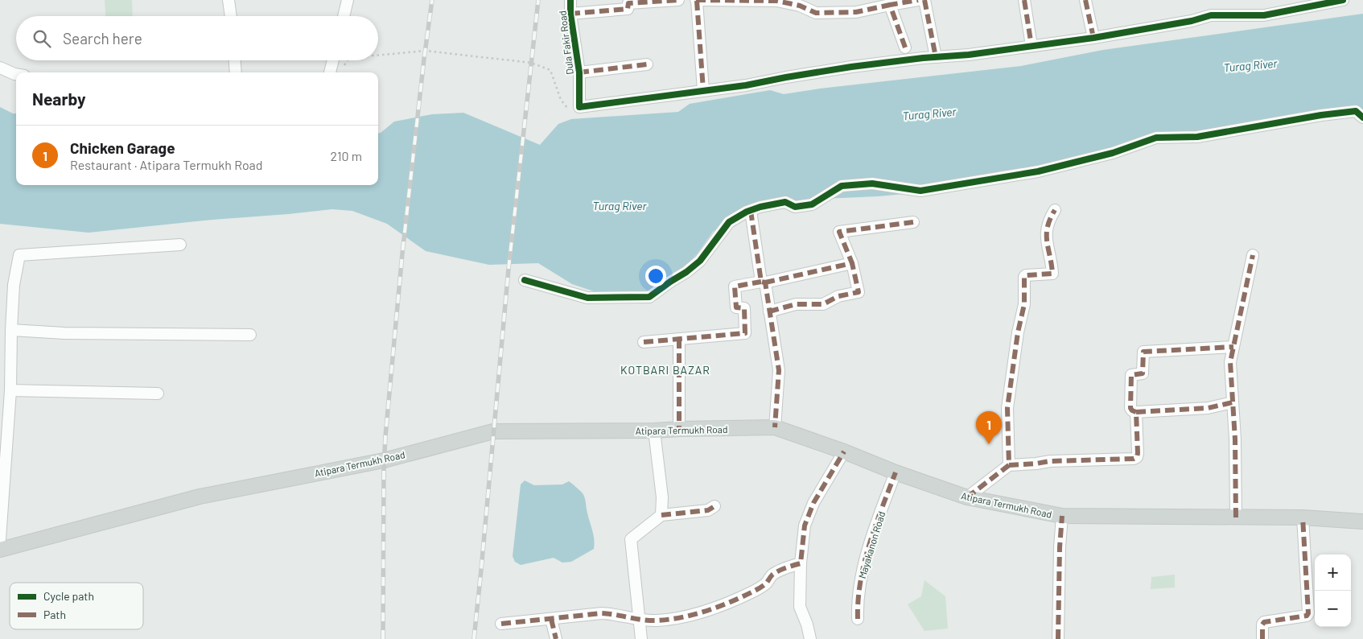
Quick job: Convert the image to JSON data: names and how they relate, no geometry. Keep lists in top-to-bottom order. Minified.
{"streets":{"main road":["Atipara Termukh Road"],"street":["Dula Fakir Road","Mayakanon Road"]},"crossings":[["Atipara Termukh Road","Mayakanon Road"]],"districts":["KOTBARI BAZAR"],"water":["Turag River"],"legend":["Cycle path","Path"],"page":{"search":"Search here","heading":"Nearby","list":[{"mark":"1","name":"Chicken Garage","note":"Restaurant · Atipara Termukh Road","value":"210 m"}],"pins":"1","map_buttons":["+","−"]}}
